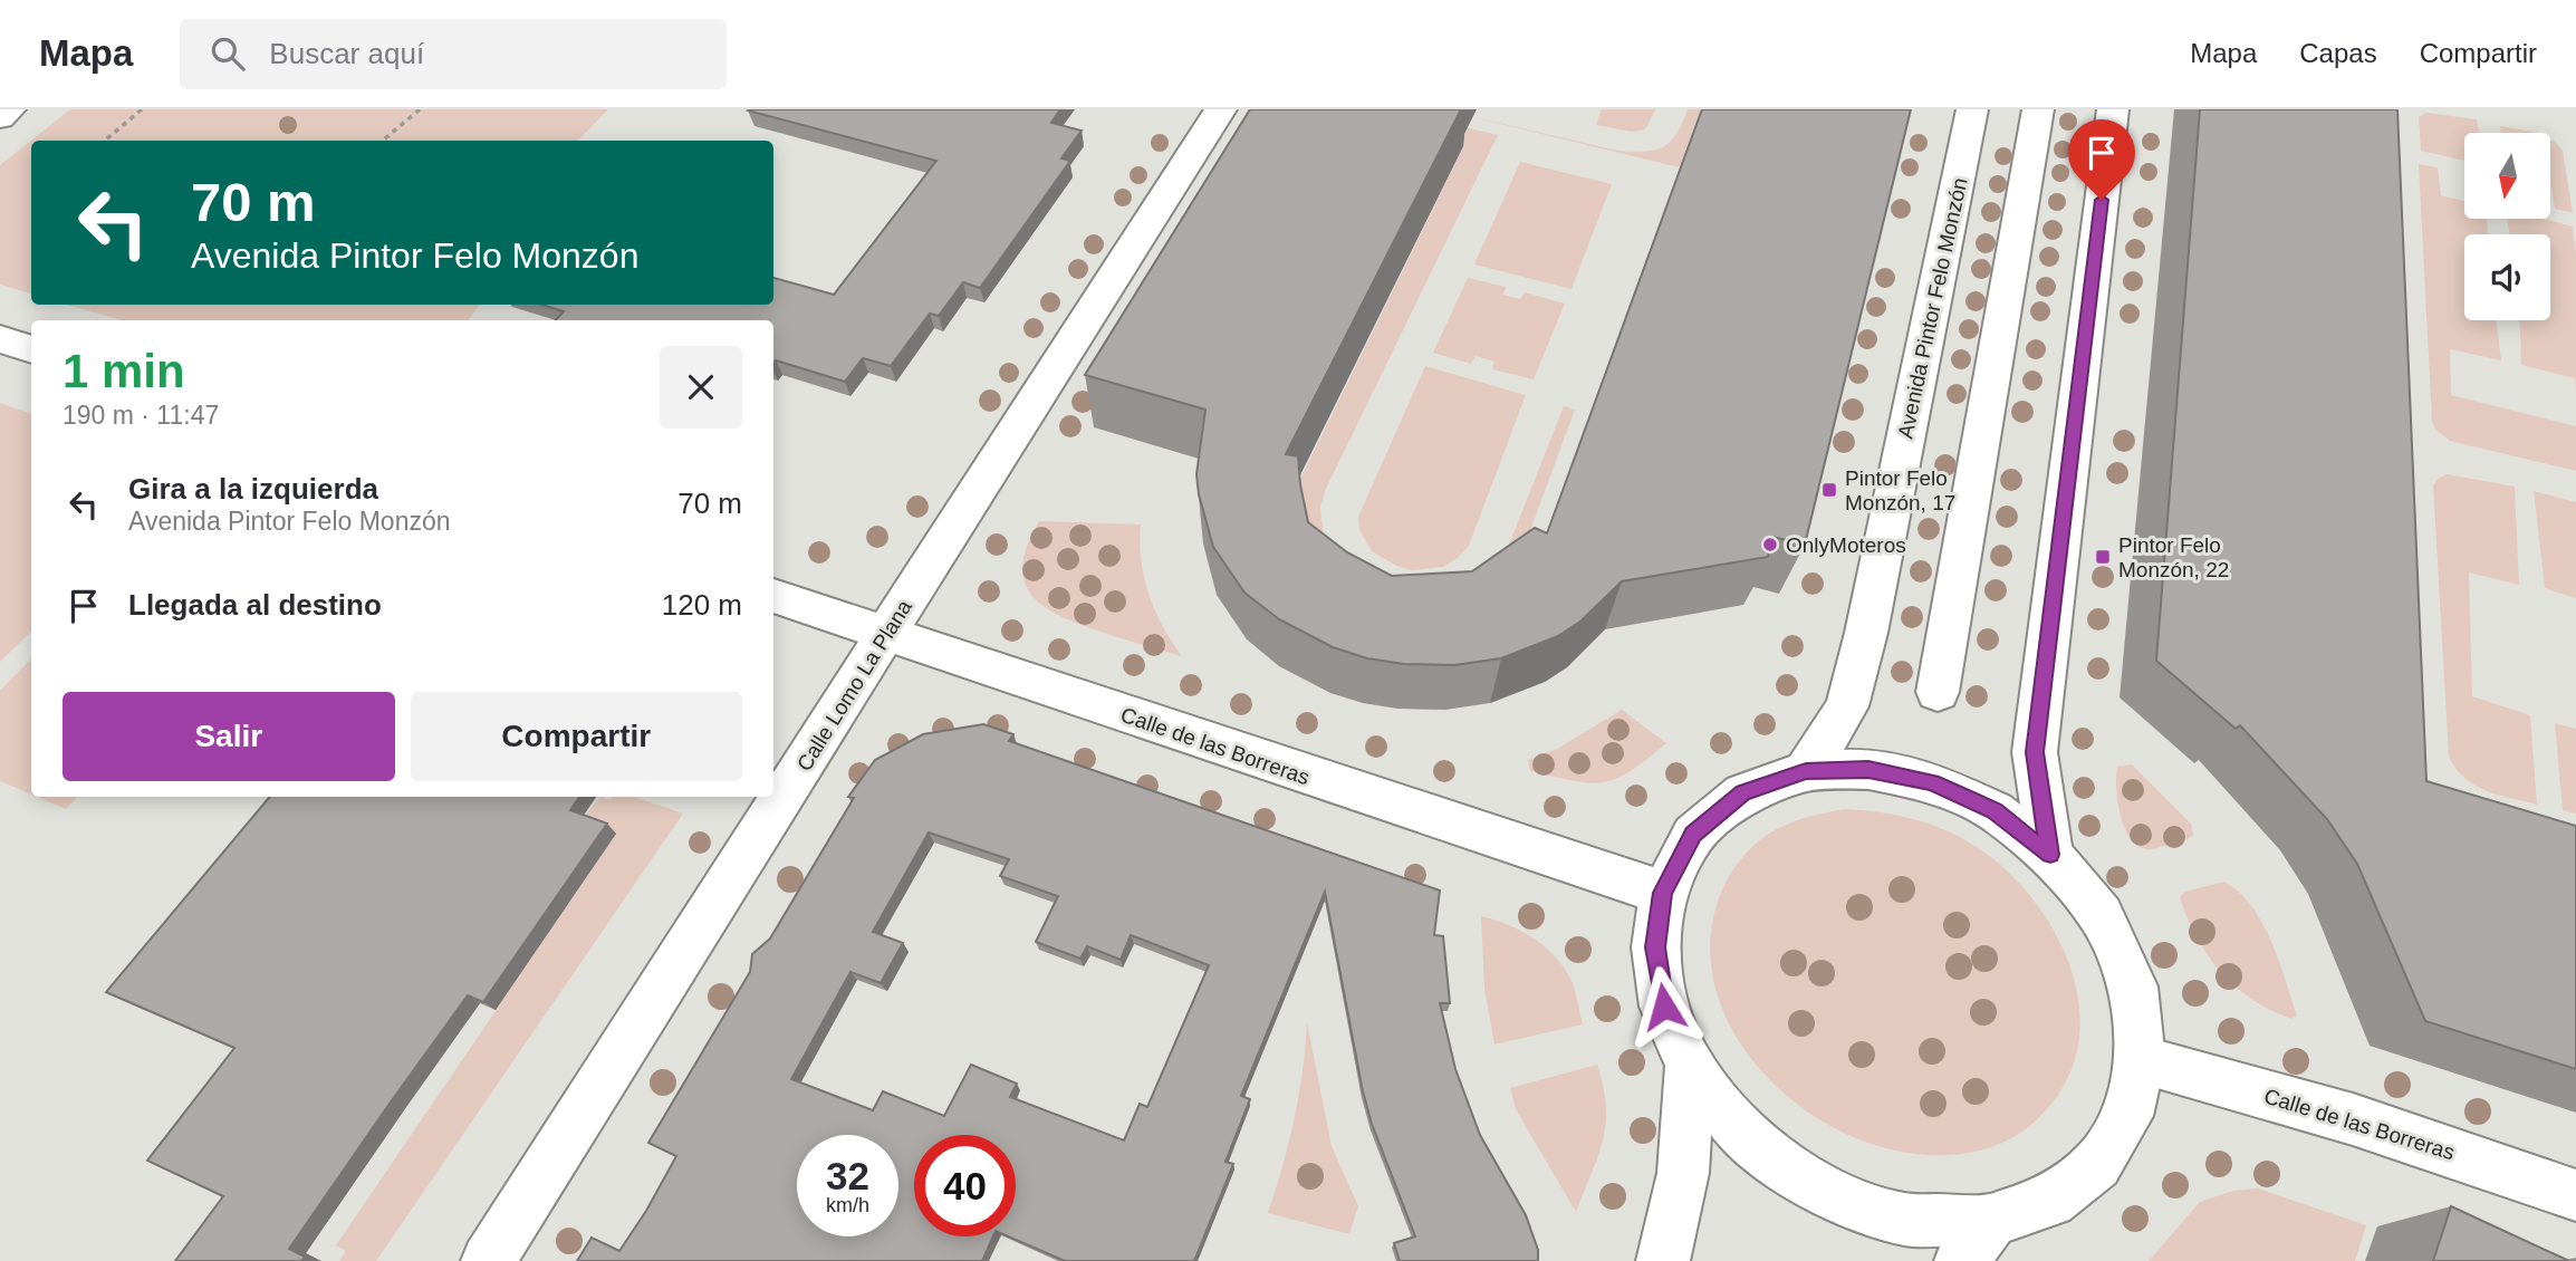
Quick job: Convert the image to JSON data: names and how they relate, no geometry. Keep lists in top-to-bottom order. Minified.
{"streets":{"street":["Avenida Pintor Felo Monzón","Calle Lomo La Plana","Calle de las Borreras"]},"crossings":[["Calle Lomo La Plana","Calle de las Borreras"]],"places":{"transit":["Pintor Felo Monzón, 17","Pintor Felo Monzón, 22"],"other":["OnlyMoteros"]},"north":"bottom","page":{"header":"Mapa","search":"Buscar aquí","nav":["Mapa","Capas","Compartir"],"turn":["70 m","Avenida Pintor Felo Monzón"],"heading":["1 min","190 m · 11:47"],"list":[{"name":"Gira a la izquierda","note":"Avenida Pintor Felo Monzón","value":"70 m"},{"name":"Llegada al destino","value":"120 m"}],"buttons":["Salir","Compartir"],"speed":"32 km/h","limit":"40"}}
